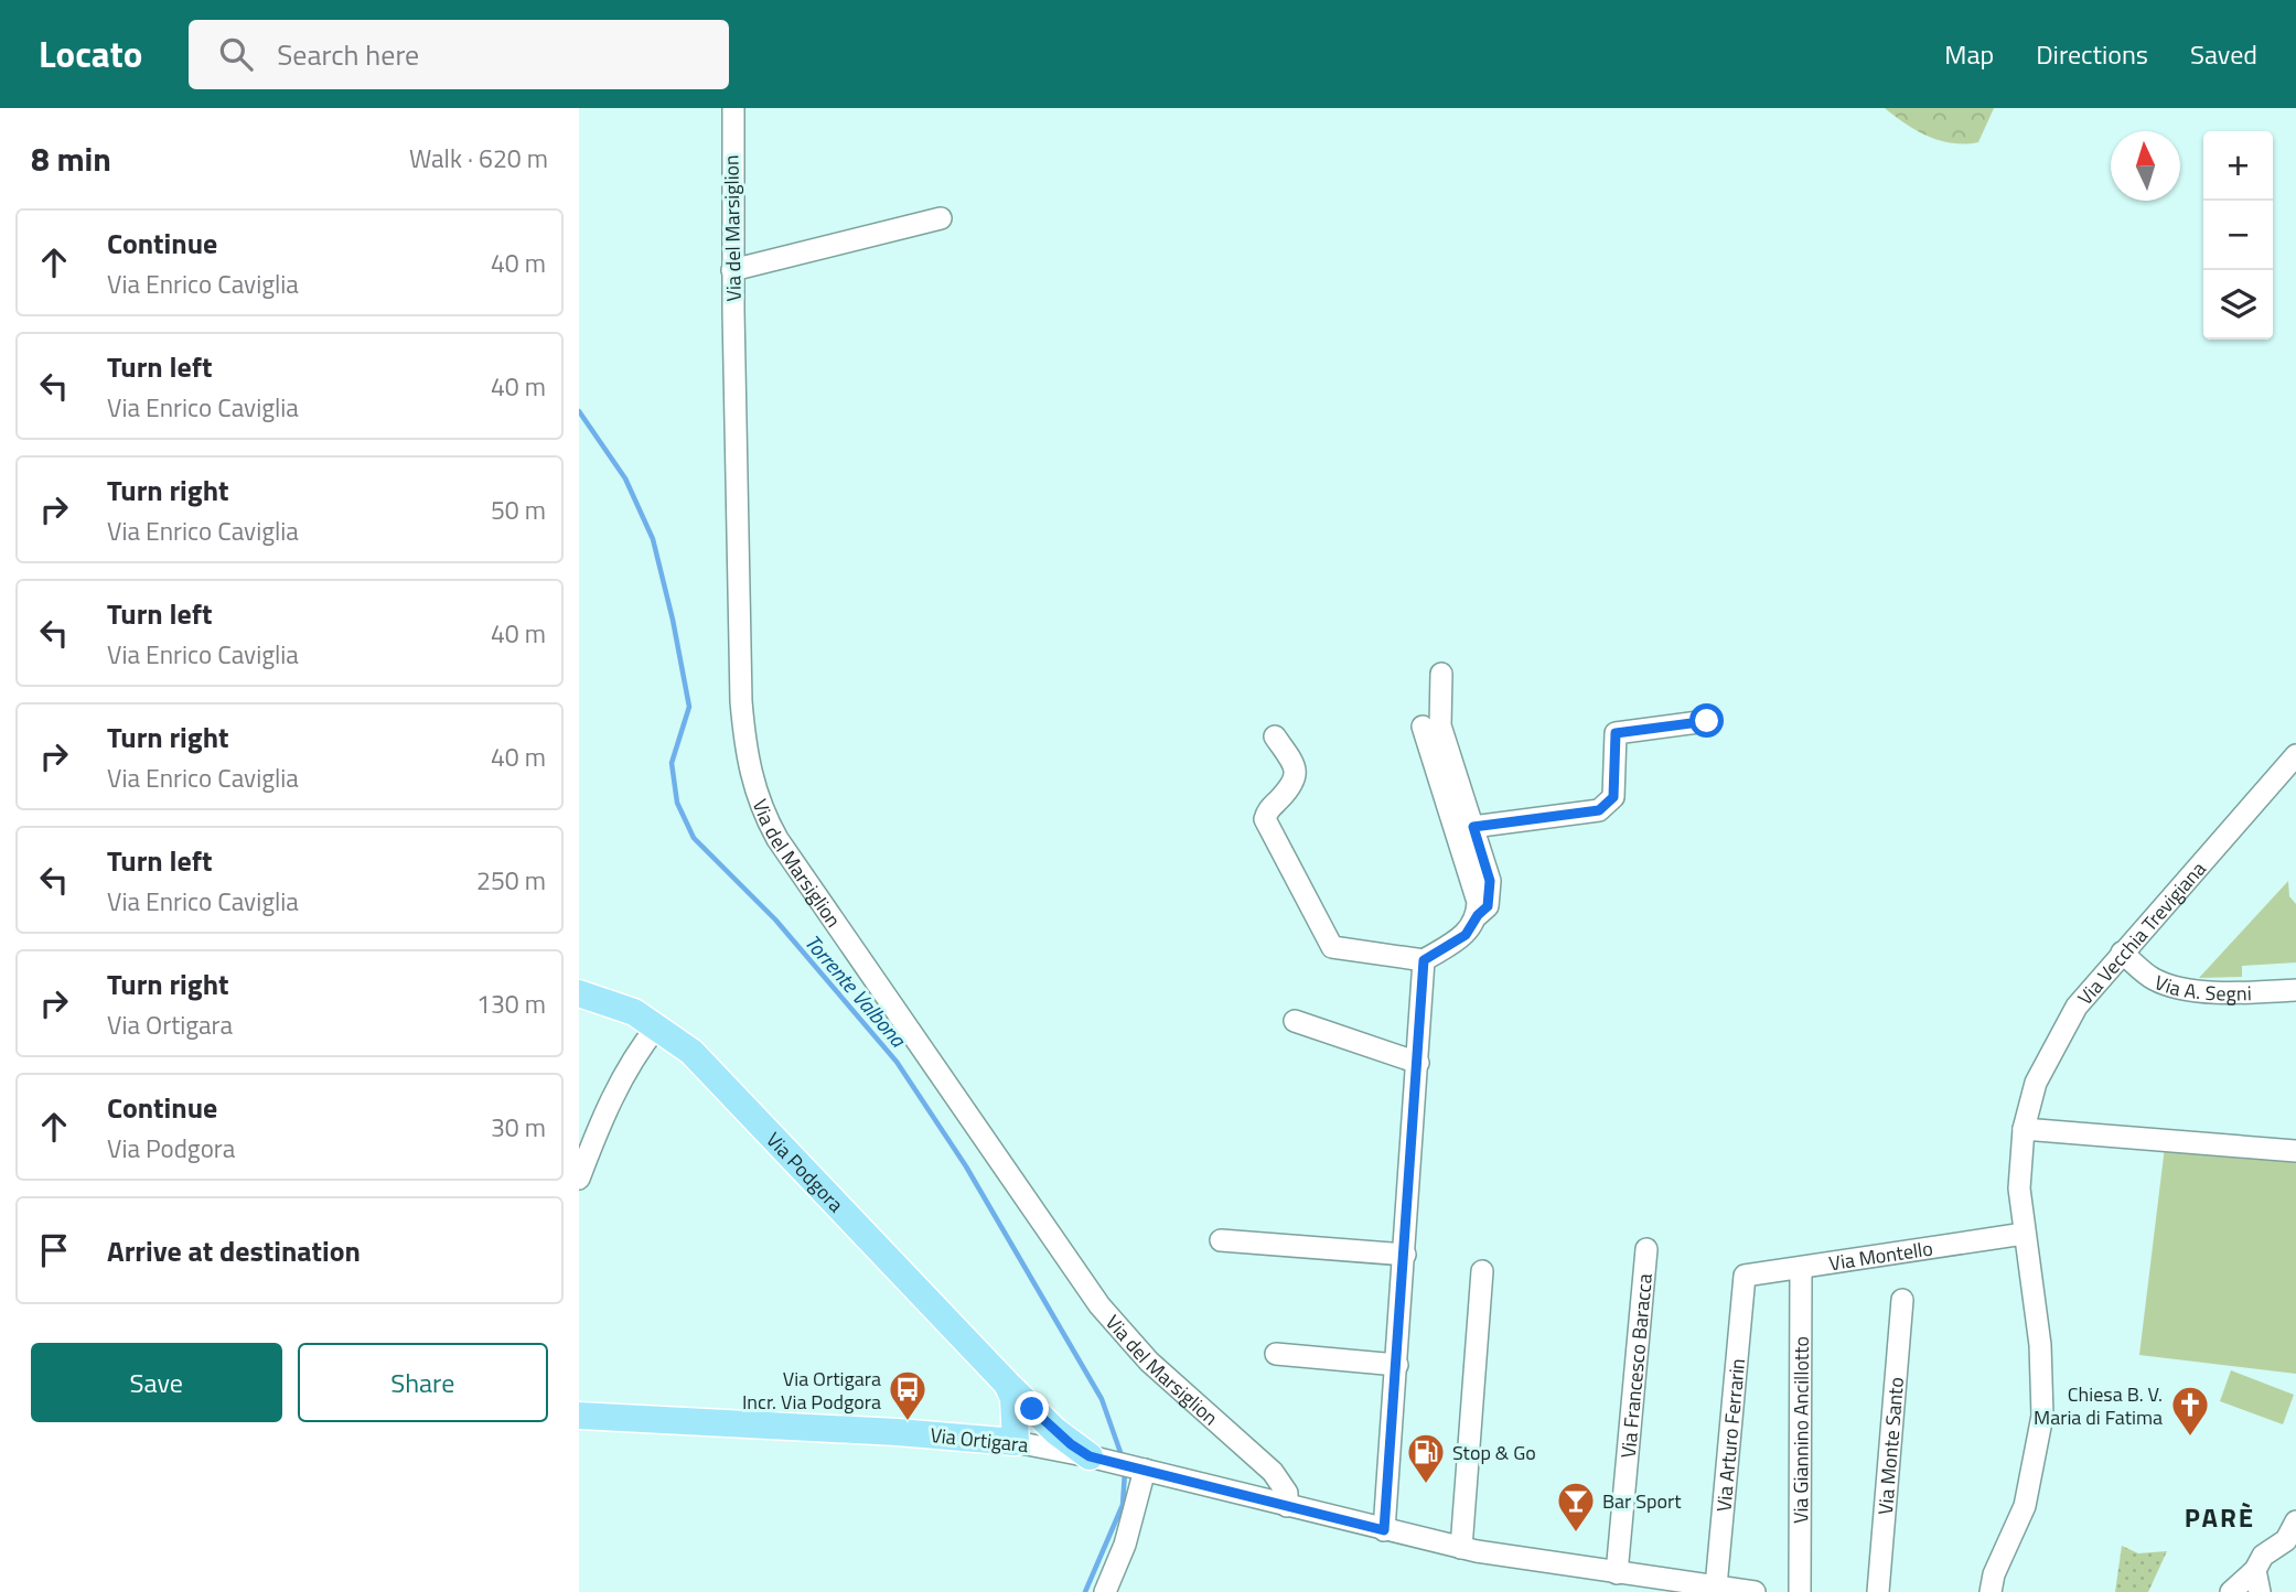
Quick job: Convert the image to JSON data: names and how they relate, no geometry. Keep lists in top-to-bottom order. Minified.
{"streets":{"main road":["Via Podgora","Via Ortigara"],"street":["Via del Marsiglion","Via Vecchia Trevigiana","Via A. Segni","Via Montello","Via Francesco Baracca","Via Giannino Ancillotto","Via Arturo Ferrarin","Via Monte Santo"]},"crossings":[["Via del Marsiglion","Via Ortigara"],["Via Vecchia Trevigiana","Via A. Segni"],["Via Vecchia Trevigiana","Via Montello"],["Via Podgora","Via Ortigara"],["Via Montello","Via Giannino Ancillotto"],["Via Montello","Via Arturo Ferrarin"],["Via Francesco Baracca","Via Ortigara"],["Via Arturo Ferrarin","Via Ortigara"]],"districts":["PARÈ"],"water":["Torrente Valbona"],"places":{"bus stop":["Via Ortigara Incr. Via Podgora"],"church":["Chiesa B. V. Maria di Fatima"],"fuel station":["Stop & Go"],"bar":["Bar Sport"]},"north":"top","page":{"header":"Locato","search":"Search here","nav":["Map","Directions","Saved"],"heading":["8 min","Walk · 620 m"],"map_buttons":["+","−"],"list":[["Continue","Via Enrico Caviglia","40 m"],["Turn left","Via Enrico Caviglia","40 m"],["Turn right","Via Enrico Caviglia","50 m"],["Turn left","Via Enrico Caviglia","40 m"],["Turn right","Via Enrico Caviglia","40 m"],["Turn left","Via Enrico Caviglia","250 m"],["Turn right","Via Ortigara","130 m"],["Continue","Via Podgora","30 m"],"Arrive at destination"],"buttons":["Save","Share"]}}
